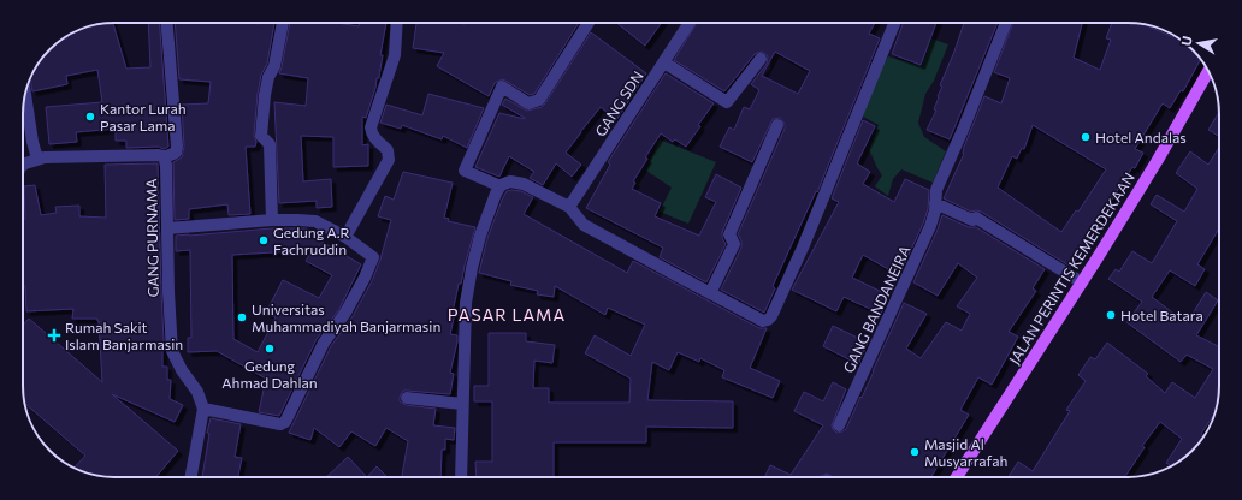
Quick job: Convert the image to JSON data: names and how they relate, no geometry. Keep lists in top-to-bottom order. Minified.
{"streets":{"main road":["JALAN PERINTIS KEMERDEKAAN"],"street":["GANG SDN","GANG PURNAMA","GANG BANDANEIRA"]},"districts":["PASAR LAMA"],"places":{"other":["Kantor Lurah Pasar Lama","Hotel Andalas","Gedung A.R Fachruddin","Hotel Batara","Universitas Muhammadiyah Banjarmasin","Gedung Ahmad Dahlan","Masjid Al Musyarrafah"],"health":["Rumah Sakit Islam Banjarmasin"]},"north":"left"}
